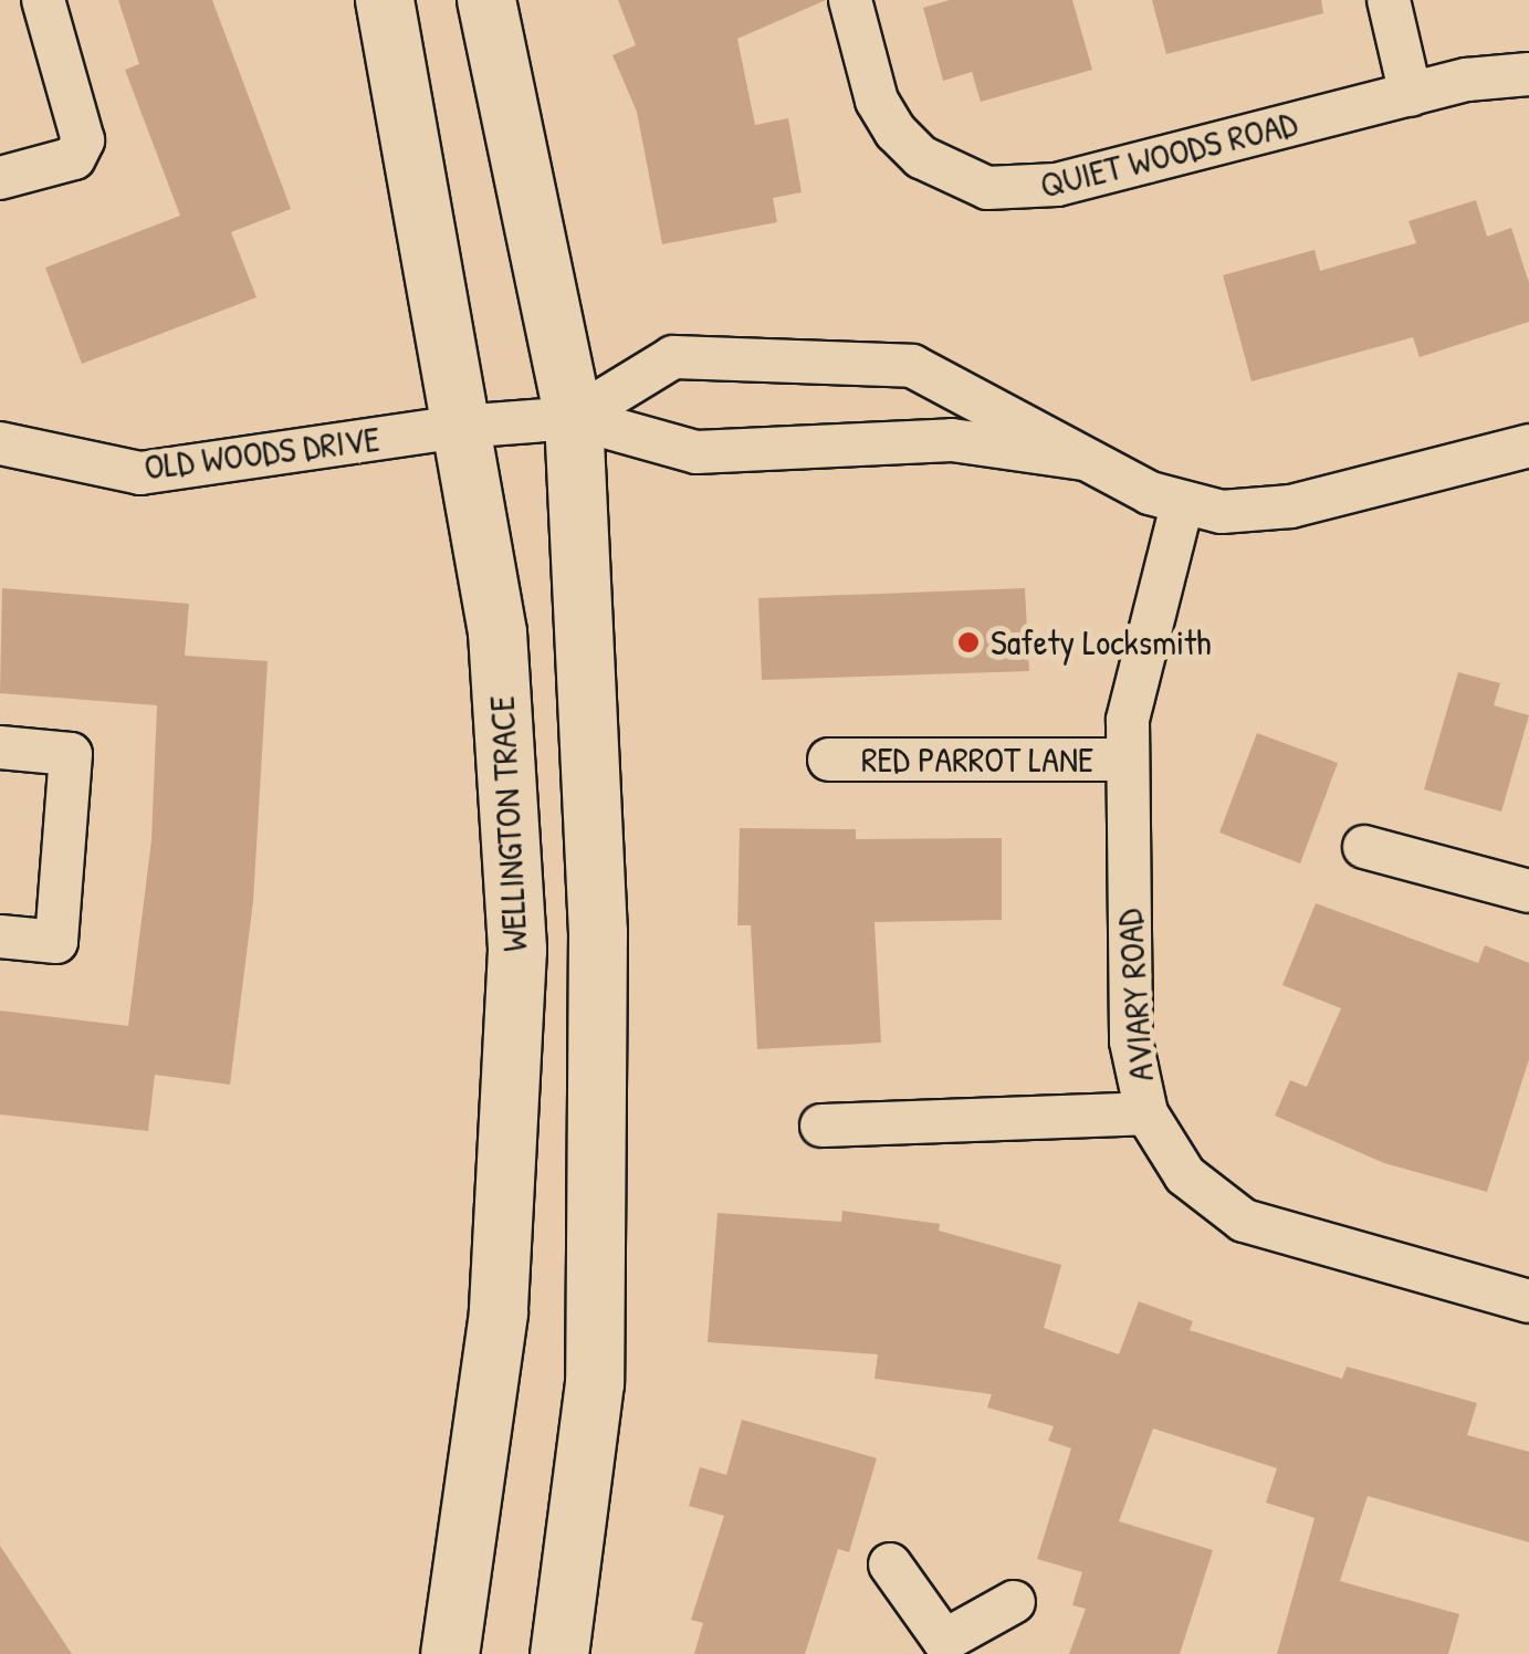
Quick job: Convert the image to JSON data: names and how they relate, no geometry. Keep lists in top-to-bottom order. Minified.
{"streets":{"street":["QUIET WOODS ROAD","OLD WOODS DRIVE","RED PARROT LANE","WELLINGTON TRACE","AVIARY ROAD"]},"crossings":[["OLD WOODS DRIVE","WELLINGTON TRACE"],["RED PARROT LANE","AVIARY ROAD"]],"places":["Safety Locksmith"]}
